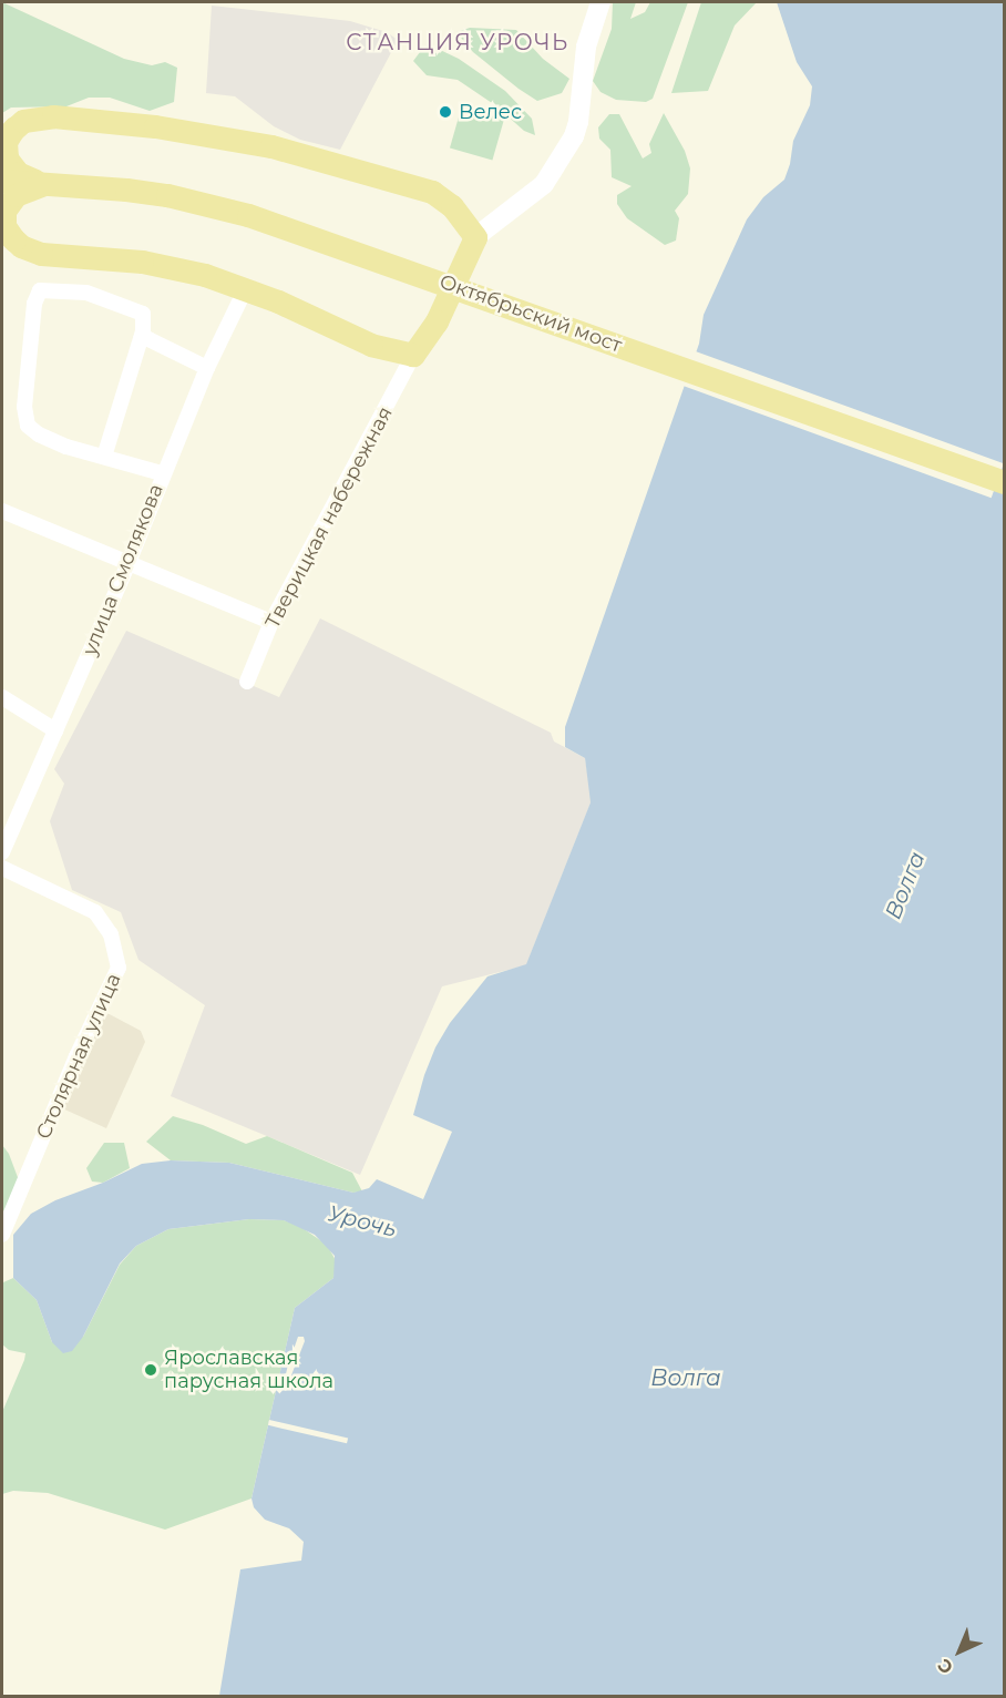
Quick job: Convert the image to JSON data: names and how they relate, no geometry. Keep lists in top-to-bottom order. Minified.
{"streets":{"main road":["Октябрьский мост"],"street":["Тверицкая набережная","улица Смолякова","Столярная улица"]},"districts":["СТАНЦИЯ УРОЧЬ"],"water":["Волга","Урочь"],"places":["Велес","Ярославская парусная школа"],"north":"bottom left"}
